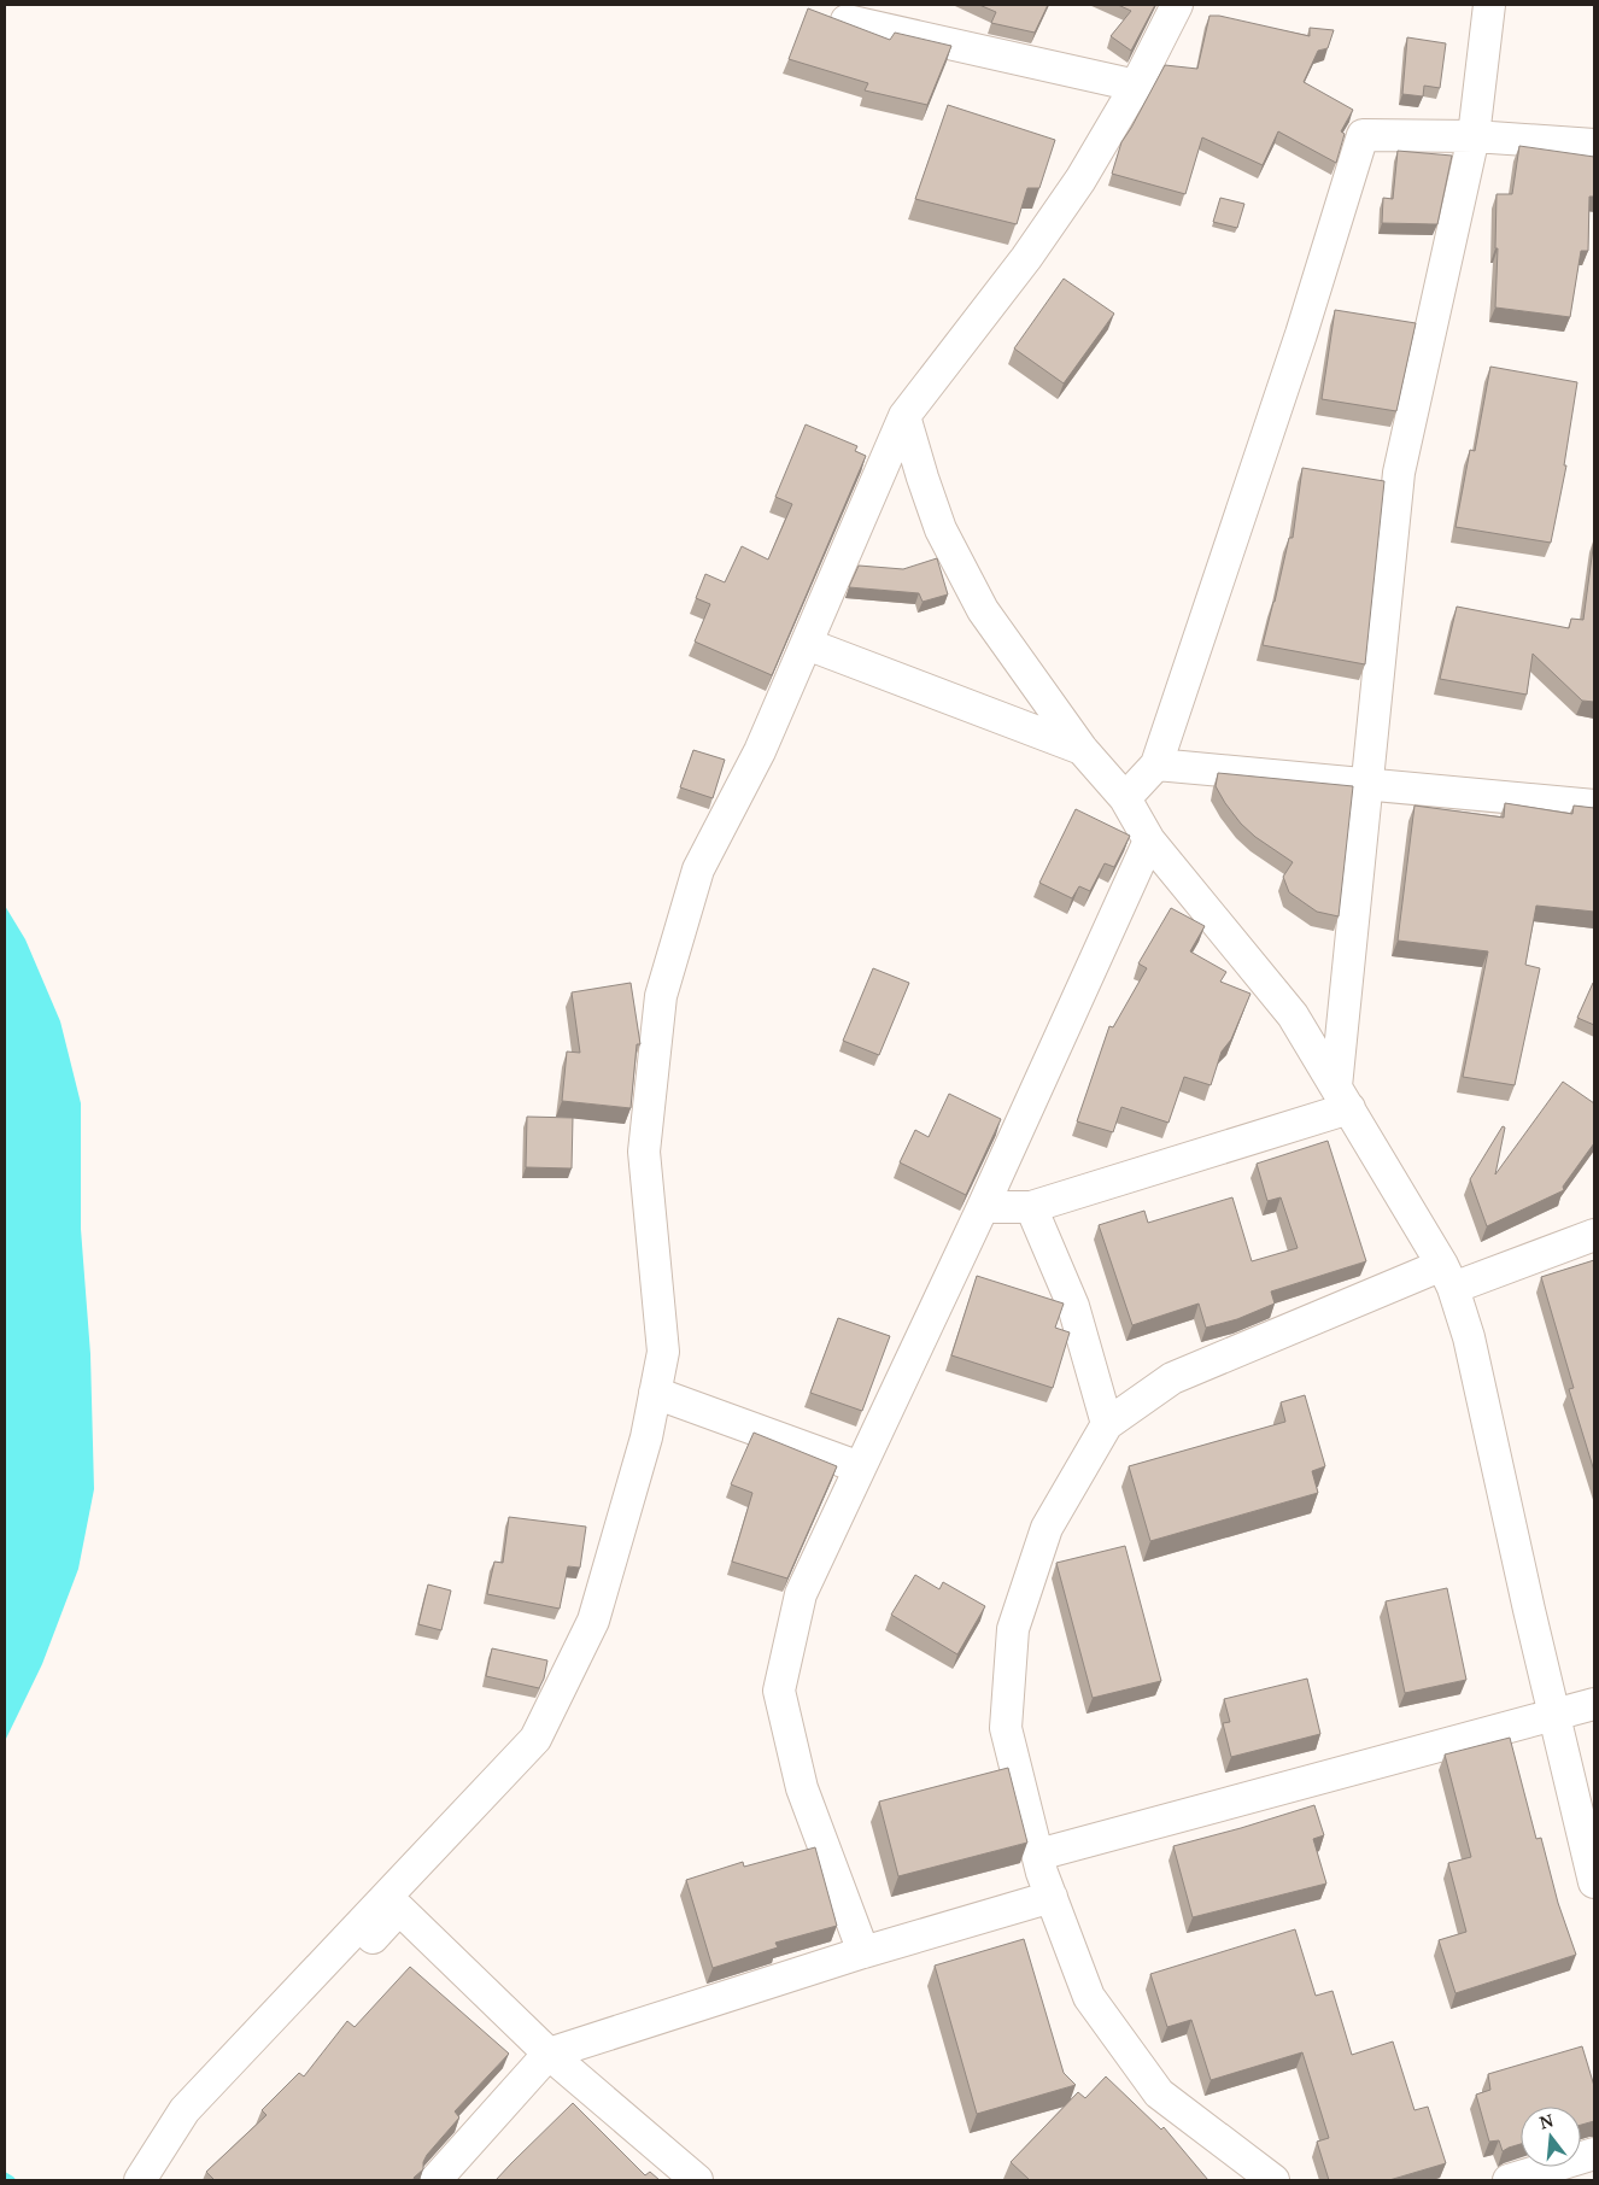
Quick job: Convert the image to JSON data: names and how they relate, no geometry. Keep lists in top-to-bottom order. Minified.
{"north":"top"}
